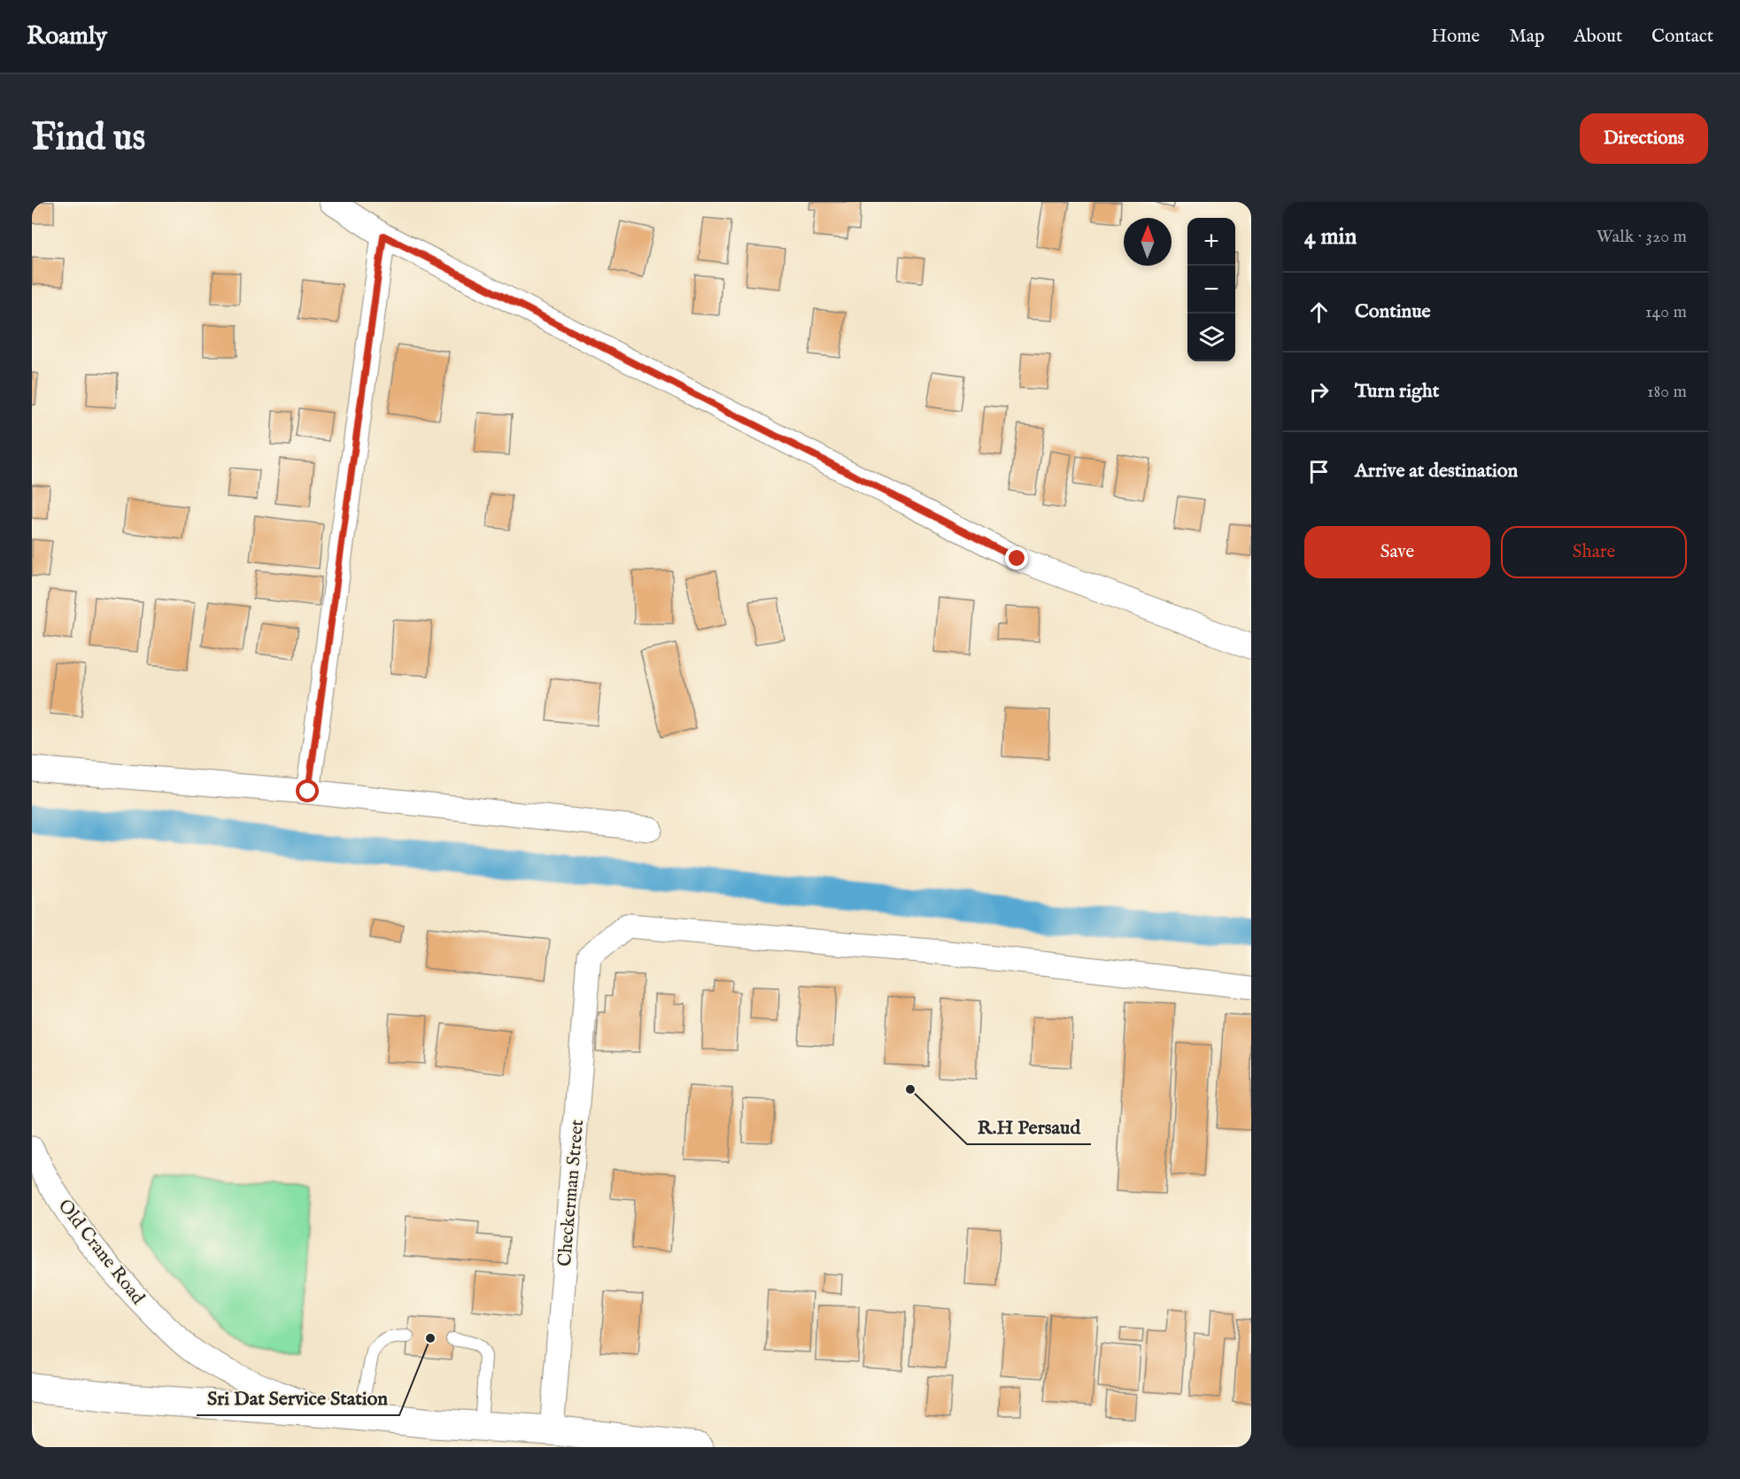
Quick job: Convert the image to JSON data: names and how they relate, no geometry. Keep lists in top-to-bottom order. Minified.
{"streets":{"street":["Checkerman Street","Old Crane Road"]},"places":["R.H Persaud","Sri Dat Service Station"],"north":"top","page":{"header":"Roamly","nav":["Home","Map","About","Contact"],"buttons":["Directions",["Save","Share"]],"title":"Find us","heading":["4 min","Walk · 320 m"],"map_buttons":["+","−"],"list":[["Continue","140 m"],["Turn right","180 m"],"Arrive at destination"]}}
